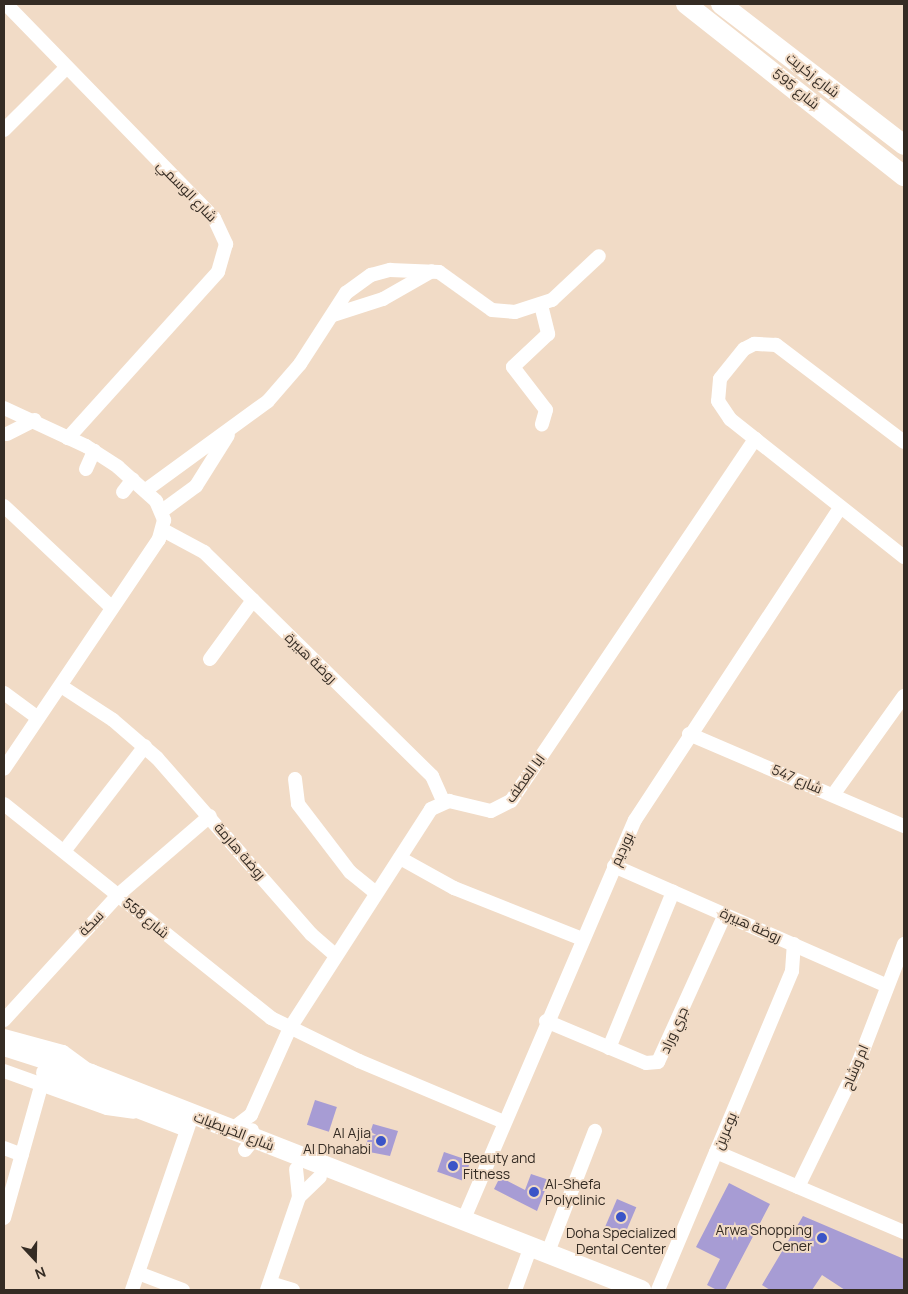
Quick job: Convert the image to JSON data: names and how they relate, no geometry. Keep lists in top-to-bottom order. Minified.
{"streets":{"street":["شارع زكريت","شارع 595","شارع الوسمي","روضة هبيرة","ابا العطف","شارع 547","بورديم","روضة هارمة","شارع 558","سكة","جري وراد","ام وشاح","شارع الخريطيات","بوعرين"]},"crossings":[["روضة هبيرة","ابا العطف"],["روضة هبيرة","بورديم"],["روضة هبيرة","جري وراد"],["روضة هبيرة","ام وشاح"],["روضة هبيرة","بوعرين"],["شارع 547","بورديم"],["بورديم","شارع 558"],["بورديم","جري وراد"],["بورديم","شارع الخريطيات"],["روضة هارمة","سكة"],["شارع 558","سكة"]],"places":["Al Ajia Al Dhahabi","Beauty and Fitness","Al-Shefa Polyclinic","Doha Specialized Dental Center","Arwa Shopping Cener"],"north":"bottom"}
